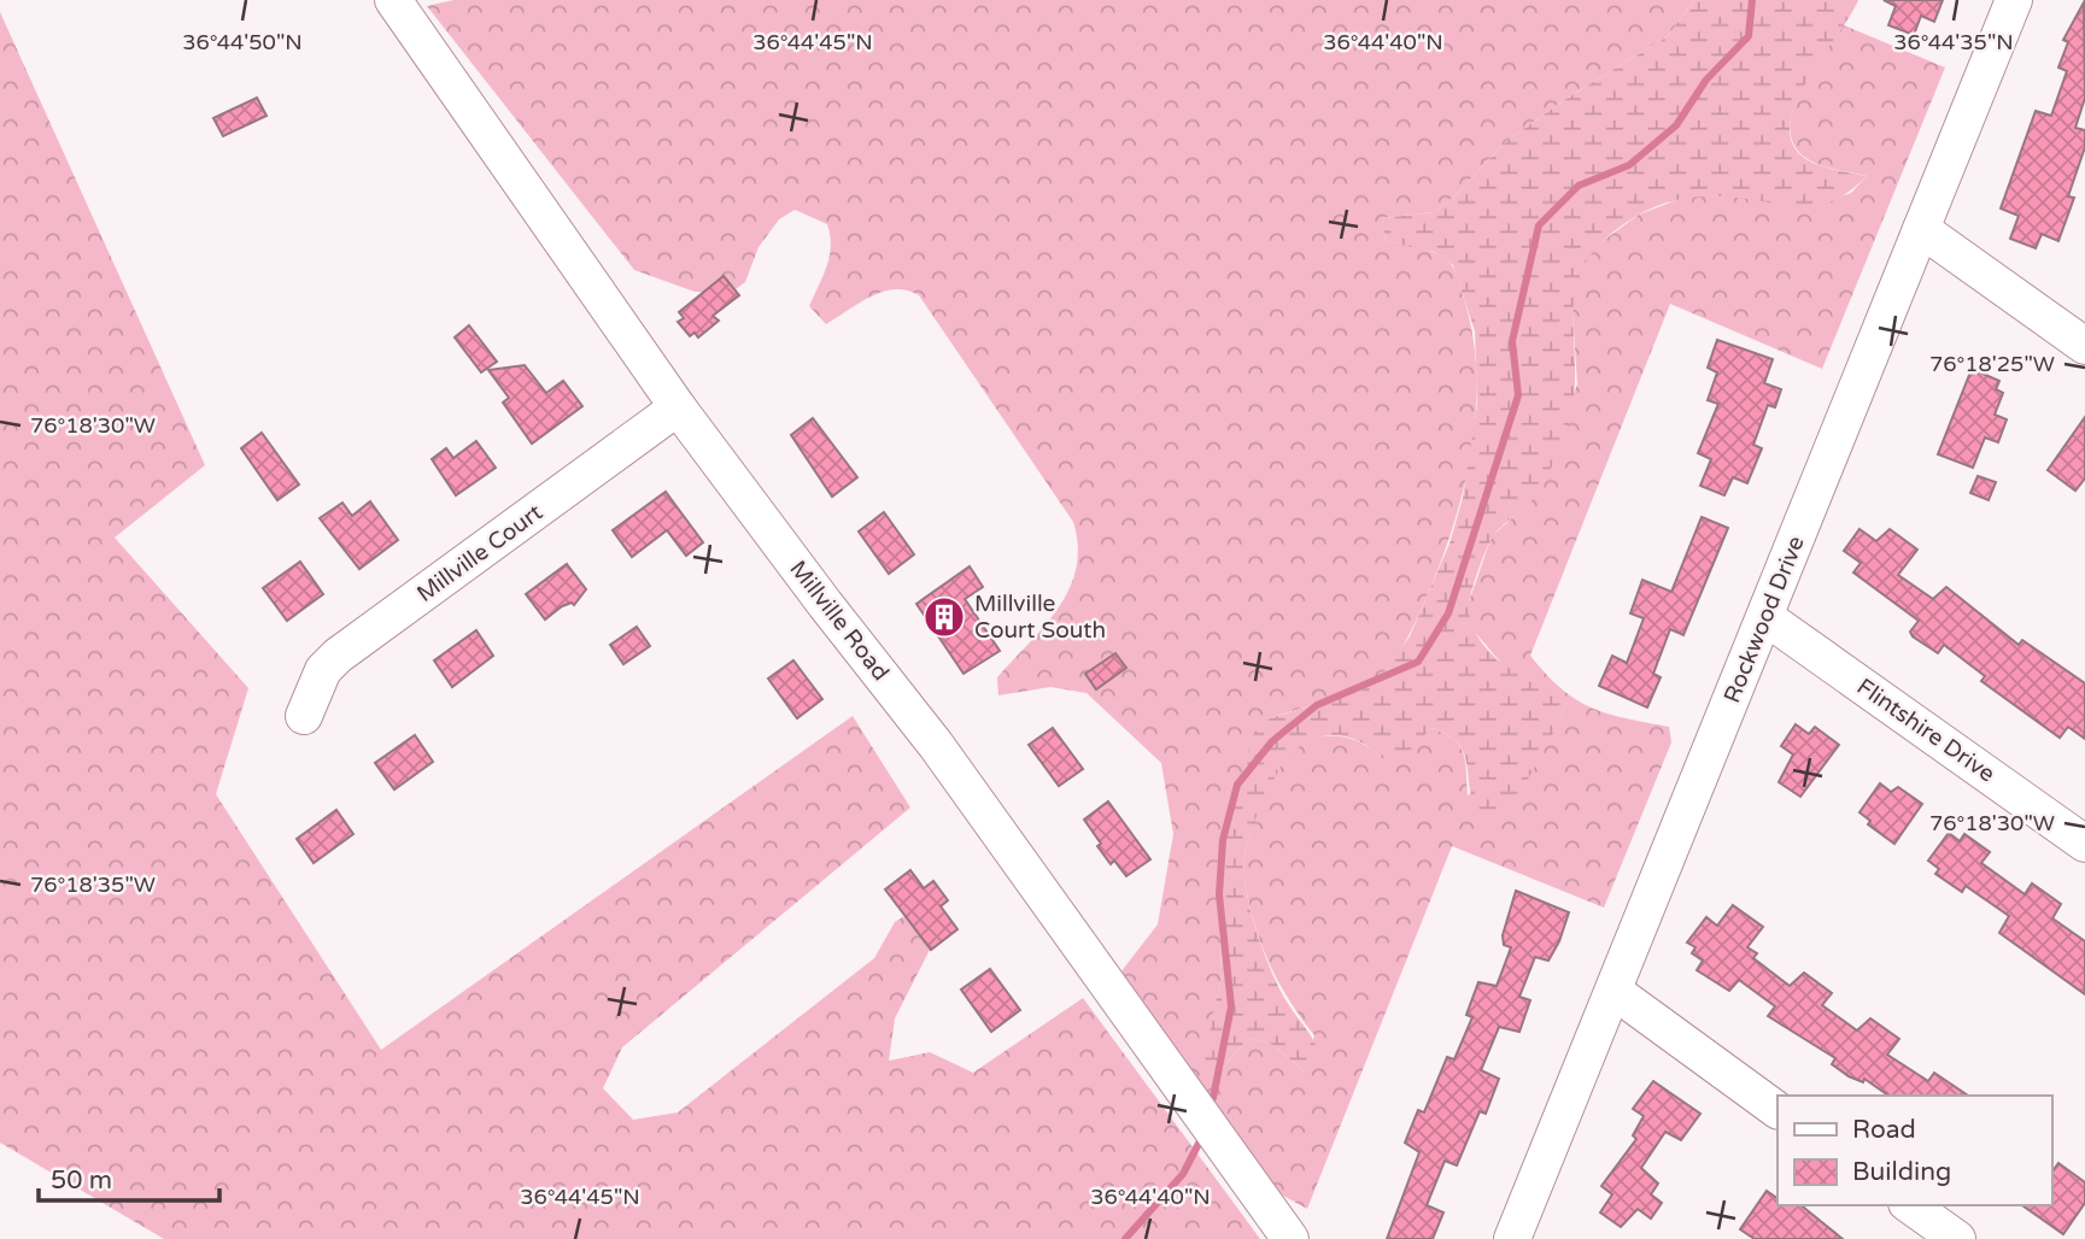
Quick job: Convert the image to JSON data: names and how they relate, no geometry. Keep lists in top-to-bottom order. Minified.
{"streets":{"street":["Millville Court","Rockwood Drive","Millville Road","Flintshire Drive"]},"crossings":[["Millville Court","Millville Road"],["Rockwood Drive","Flintshire Drive"]],"places":{"building":["Millville Court South"]},"legend":["Road","Building"],"scale_bar":"50 m","coordinates":["36°44'50\"N","36°44'45\"N","36°44'40\"N","36°44'35\"N","76°18'25\"W","76°18'30\"W","76°18'35\"W"]}
